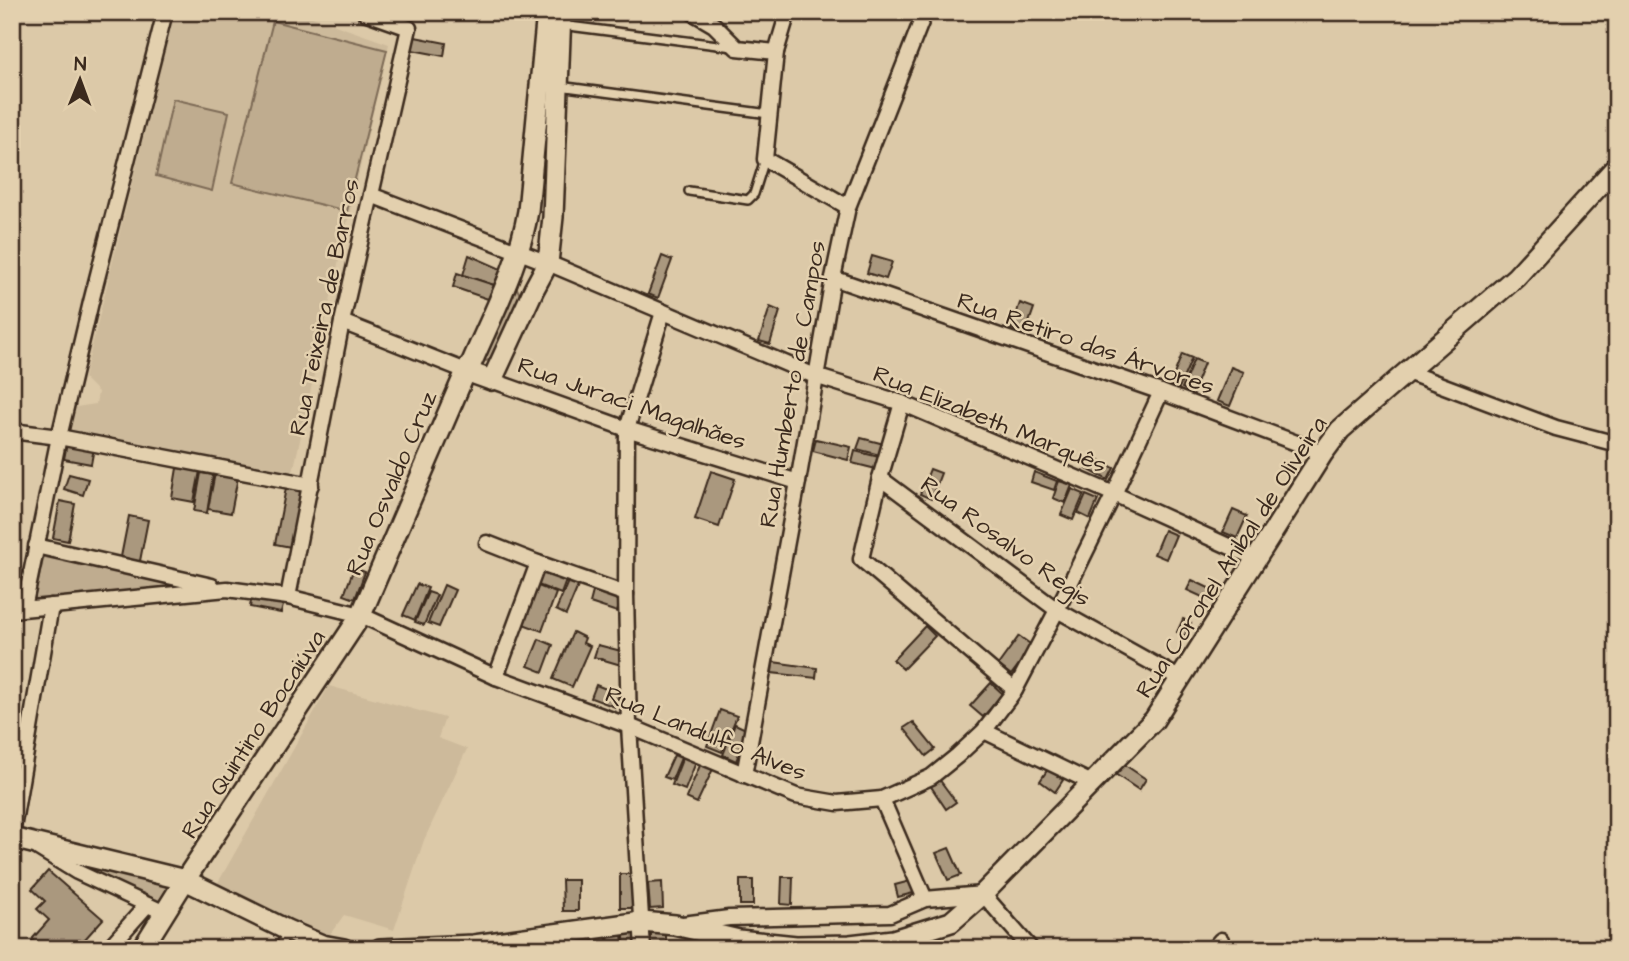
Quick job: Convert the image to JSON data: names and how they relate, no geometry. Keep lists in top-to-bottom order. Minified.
{"streets":{"street":["Rua Teixeira de Barros","Rua Retiro das Árvores","Rua Humberto de Campos","Rua Juraci Magalhães","Rua Elizabeth Marquês","Rua Osvaldo Cruz","Rua Rosalvo Regis","Rua Coronel Anibal de Oliveira","Rua Landulfo Alves","Rua Quintino Bocaiúva"]},"crossings":[["Rua Teixeira de Barros","Rua Elizabeth Marquês"],["Rua Teixeira de Barros","Rua Landulfo Alves"],["Rua Retiro das Árvores","Rua Humberto de Campos"],["Rua Retiro das Árvores","Rua Coronel Anibal de Oliveira"],["Rua Retiro das Árvores","Rua Landulfo Alves"],["Rua Humberto de Campos","Rua Juraci Magalhães"],["Rua Humberto de Campos","Rua Elizabeth Marquês"],["Rua Humberto de Campos","Rua Landulfo Alves"],["Rua Elizabeth Marquês","Rua Osvaldo Cruz"],["Rua Elizabeth Marquês","Rua Coronel Anibal de Oliveira"],["Rua Elizabeth Marquês","Rua Landulfo Alves"],["Rua Osvaldo Cruz","Rua Landulfo Alves"],["Rua Osvaldo Cruz","Rua Quintino Bocaiúva"],["Rua Rosalvo Regis","Rua Coronel Anibal de Oliveira"],["Rua Rosalvo Regis","Rua Landulfo Alves"],["Rua Landulfo Alves","Rua Quintino Bocaiúva"]],"north":"top"}
